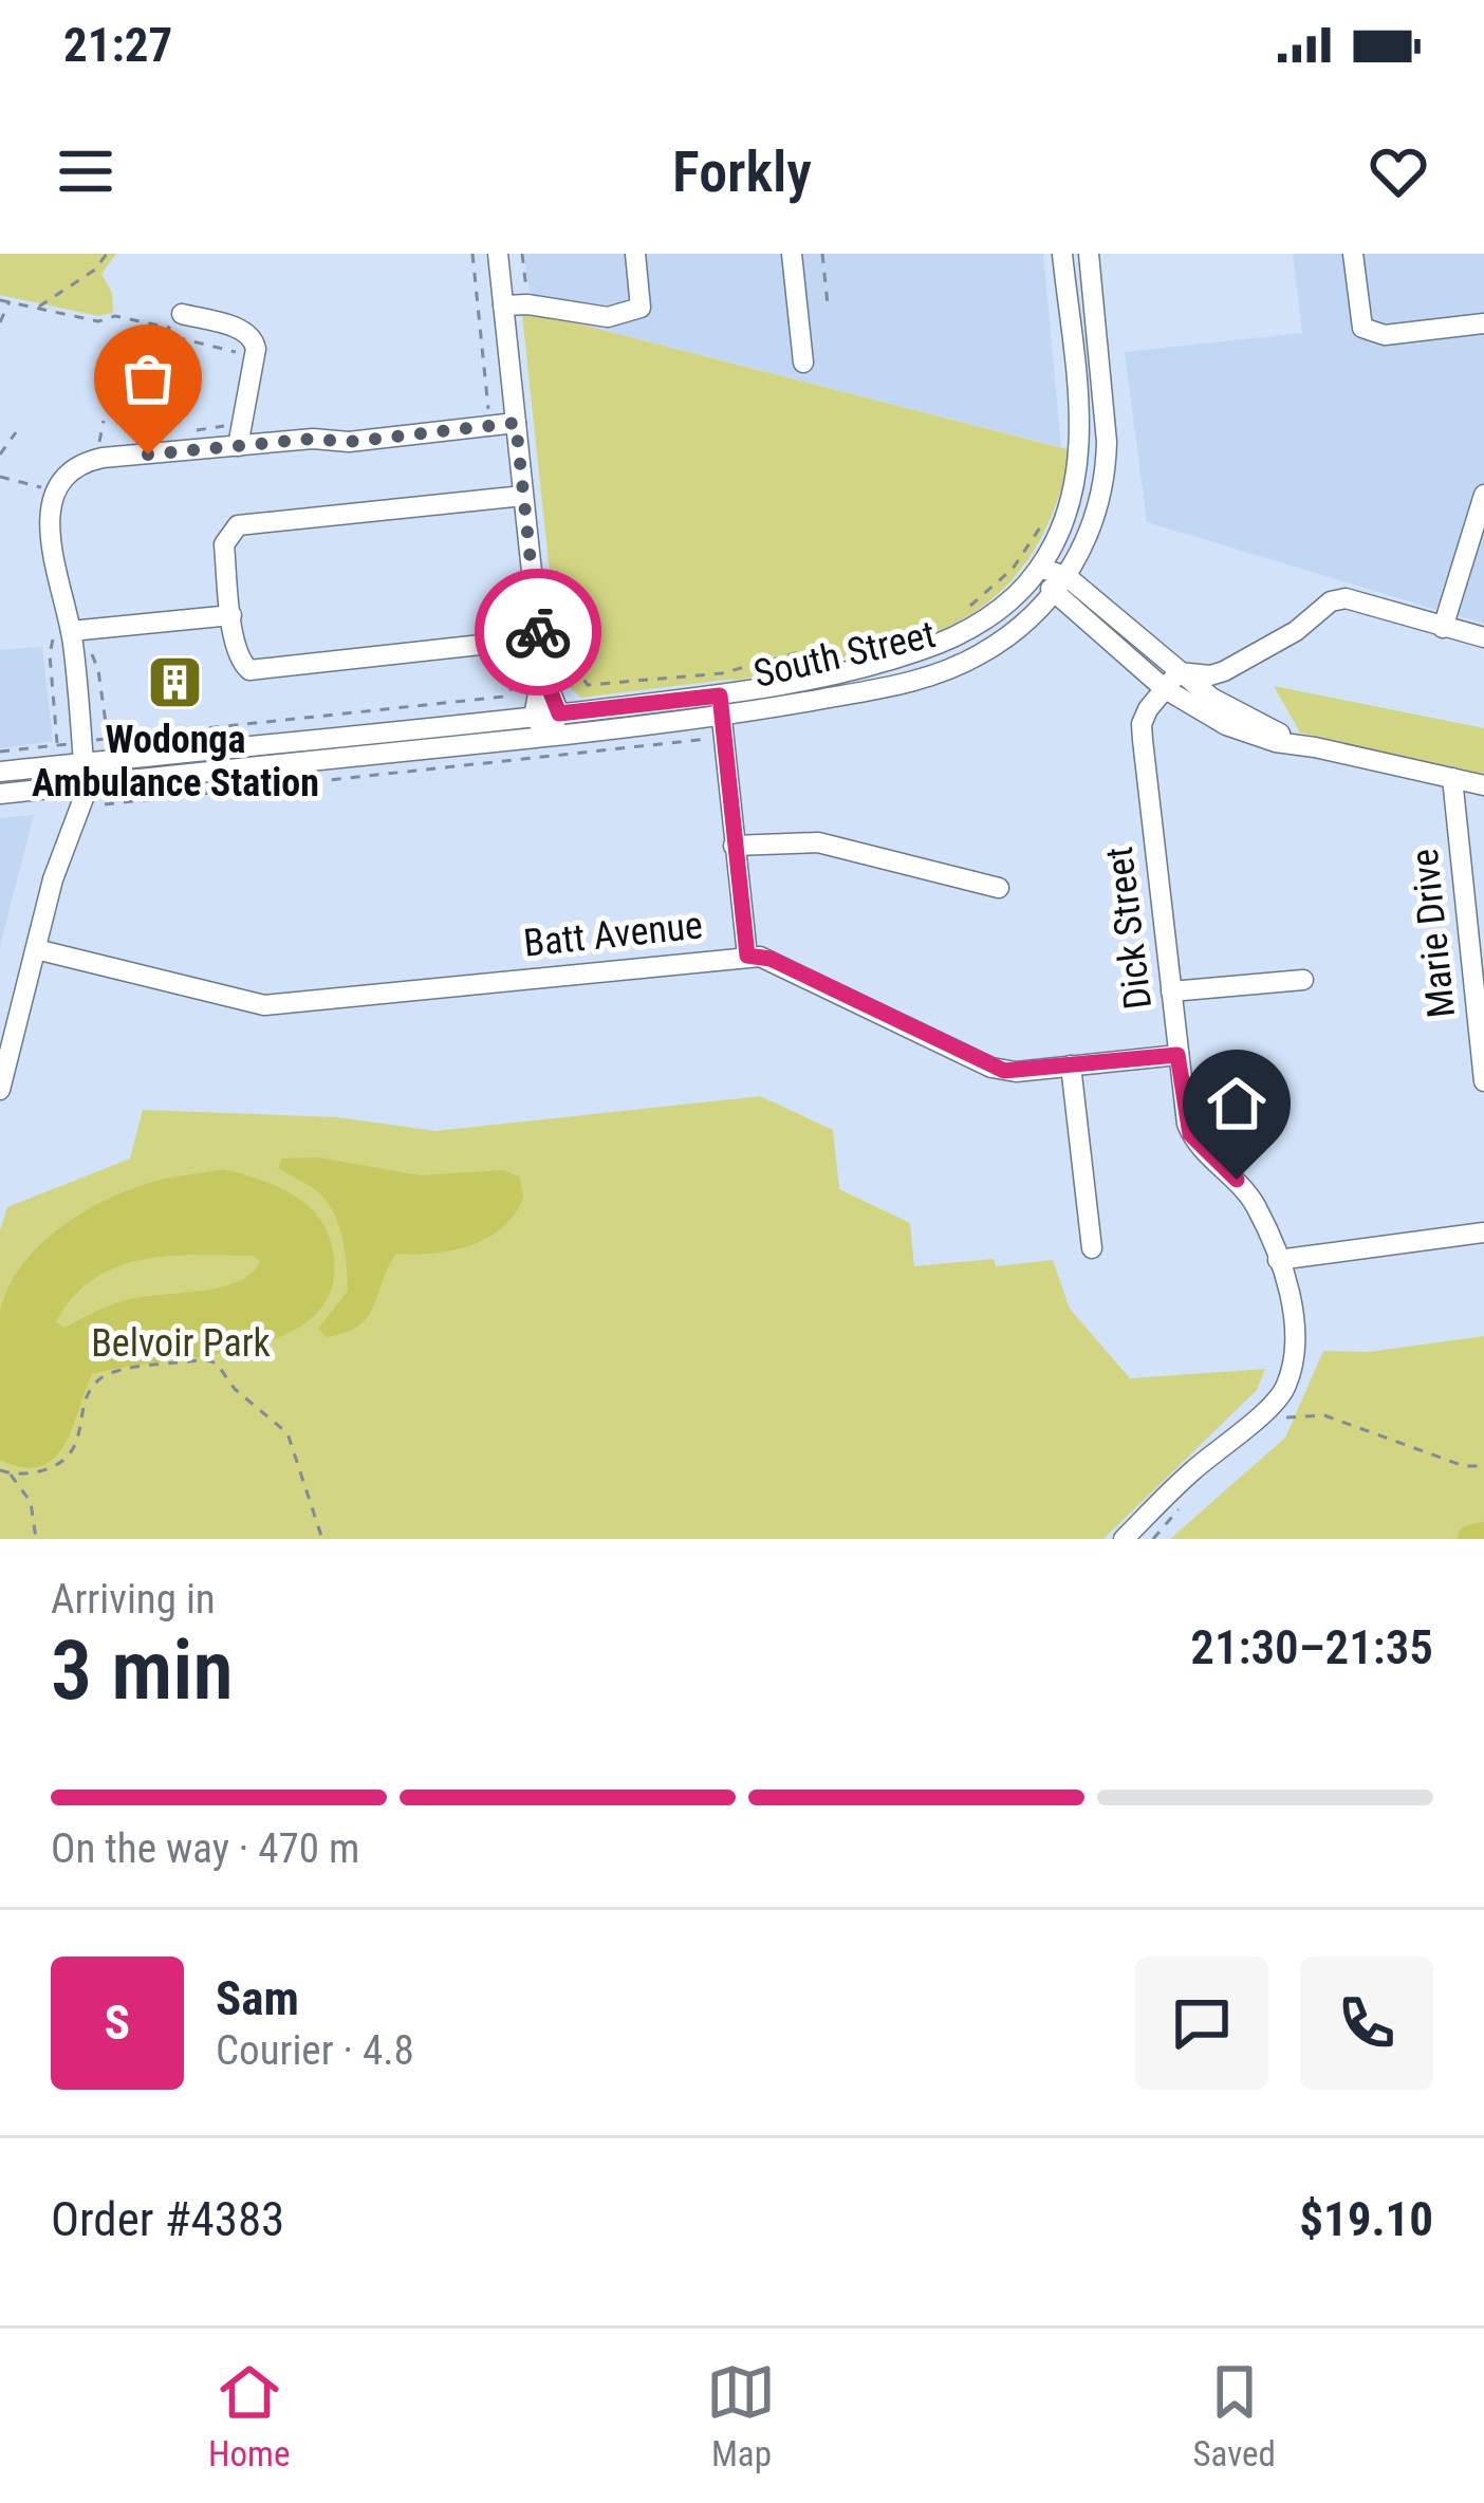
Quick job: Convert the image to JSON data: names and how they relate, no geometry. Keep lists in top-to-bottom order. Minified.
{"streets":{"street":["South Street","Dick Street","Marie Drive","Batt Avenue"]},"crossings":[["Dick Street","Batt Avenue"]],"parks":["Belvoir Park"],"places":{"building":["Wodonga Ambulance Station"]},"page":{"status":"21:27","header":"Forkly","heading":["3 min","Arriving in","21:30–21:35"],"panel":["Sam","Courier · 4.8","Order #4383","$19.10"],"bar":"On the way · 470 m","round":"S","tabs":["Home","Map","Saved"]}}
